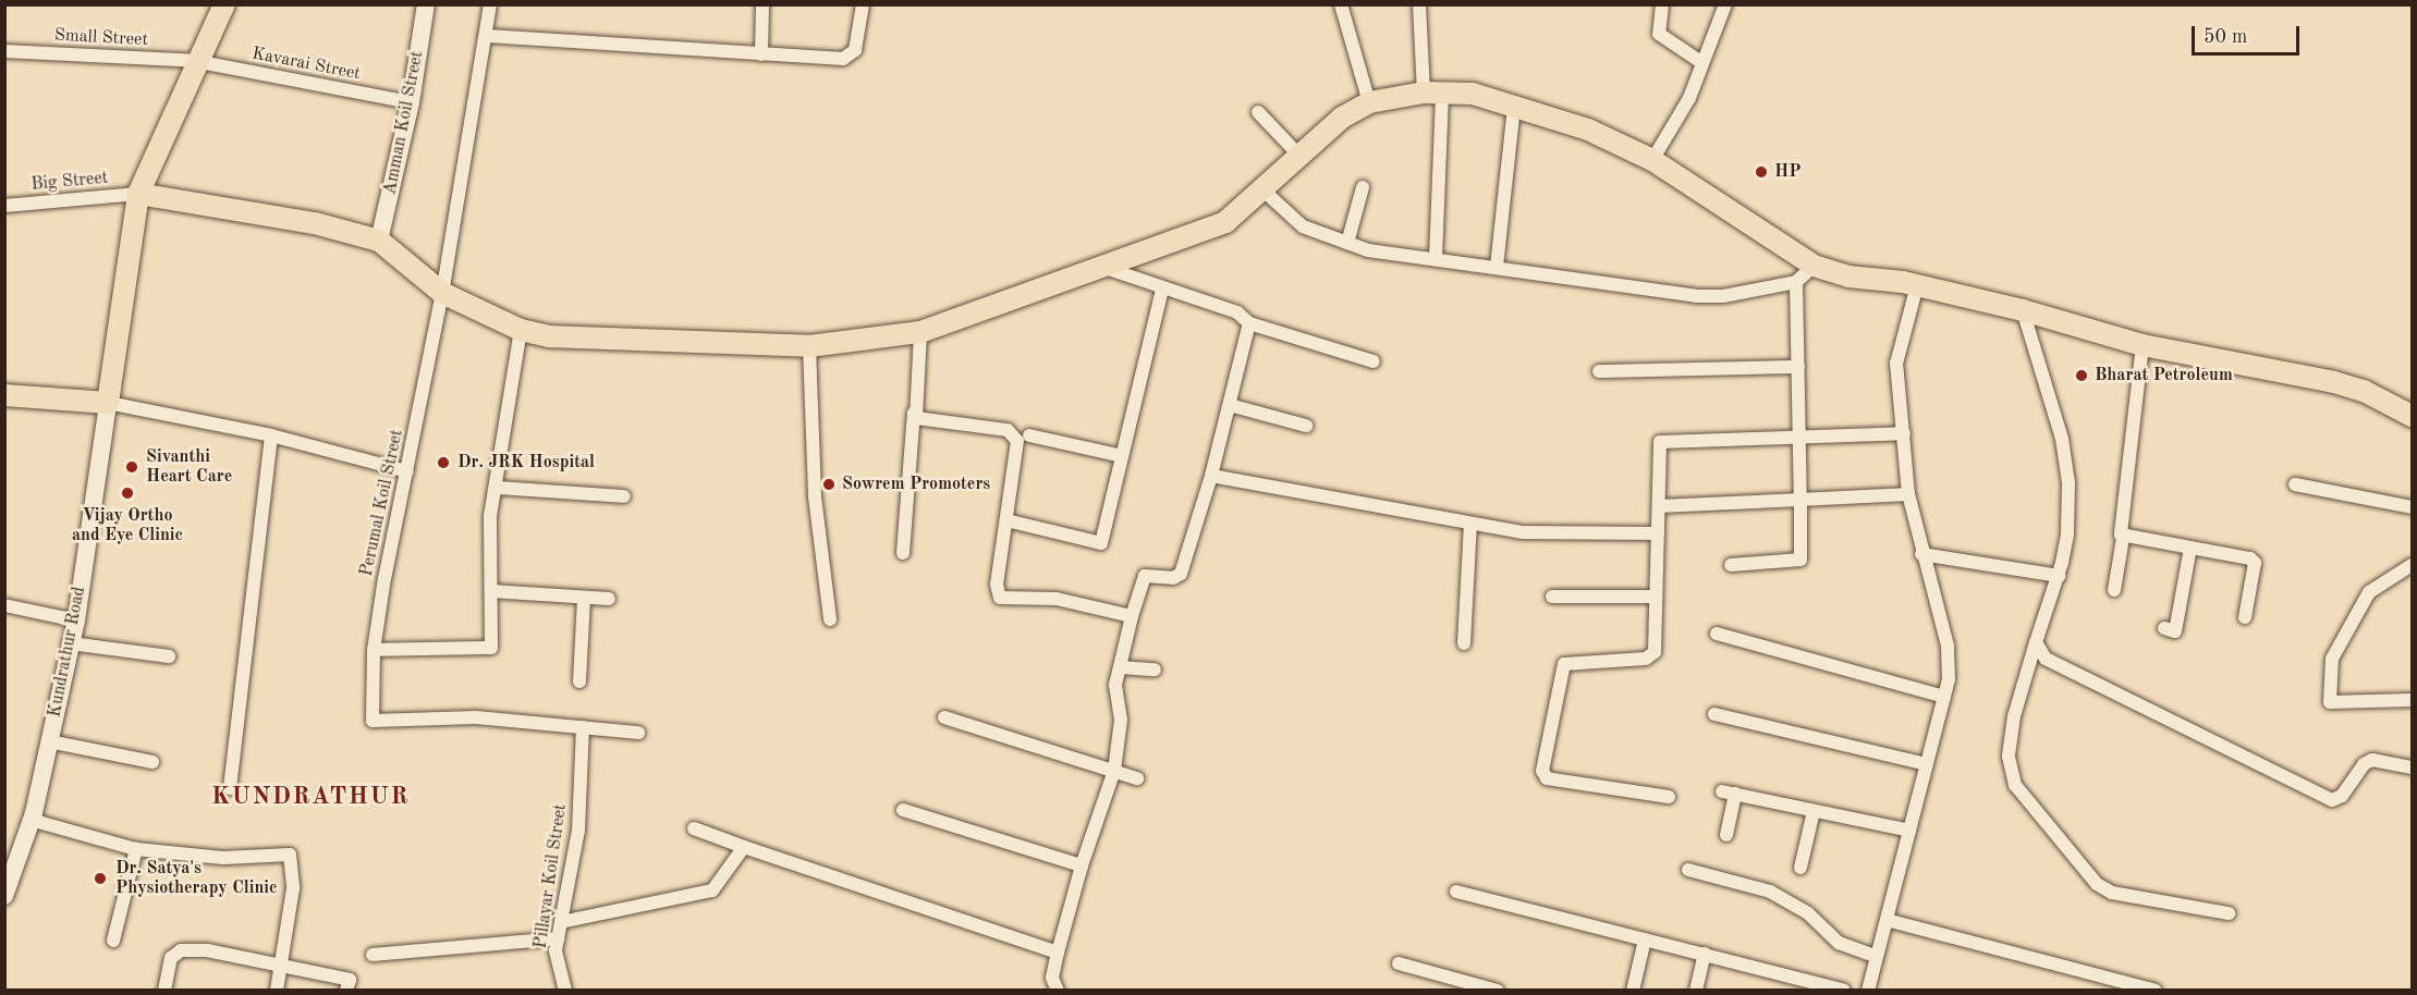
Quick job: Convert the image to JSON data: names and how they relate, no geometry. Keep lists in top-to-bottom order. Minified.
{"streets":{"street":["Small Street","Kavarai Street","Amman Koil Street","Big Street","Perumal Koil Street","Kundrathur Road","Pillayar Koil Street"]},"crossings":[["Small Street","Kavarai Street"],["Kavarai Street","Amman Koil Street"],["Perumal Koil Street","Pillayar Koil Street"]],"districts":["KUNDRATHUR"],"places":["HP","Bharat Petroleum","Dr. JRK Hospital","Sivanthi Heart Care","Sowrem Promoters","Vijay Ortho and Eye Clinic","Dr. Satya's Physiotherapy Clinic"],"scale_bar":"50 m"}
